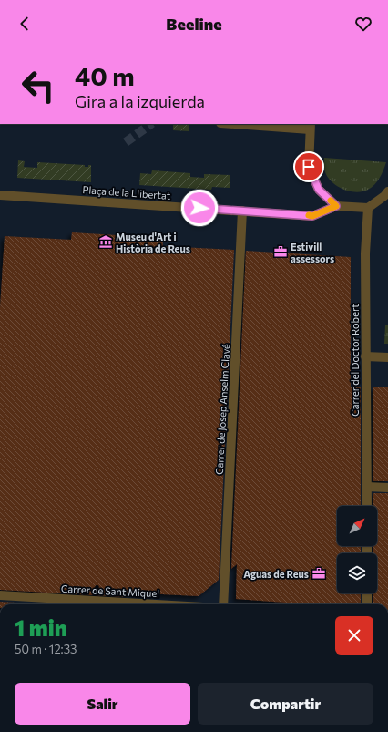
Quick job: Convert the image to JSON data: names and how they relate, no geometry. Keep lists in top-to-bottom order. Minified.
{"streets":{"street":["Plaça de la Llibertat","Carrer del Doctor Robert","Carrer de Josep Anselm Clavé","Carrer de Sant Miquel"]},"crossings":[["Plaça de la Llibertat","Carrer de Josep Anselm Clavé"]],"places":{"museum":["Museu d'Art i Història de Reus"],"office":["Estivill assessors","Aguas de Reus"]},"north":"top right","page":{"header":"Beeline","turn":["40 m","Gira a la izquierda"],"heading":["1 min","50 m · 12:33"],"buttons":["Salir","Compartir"]}}
